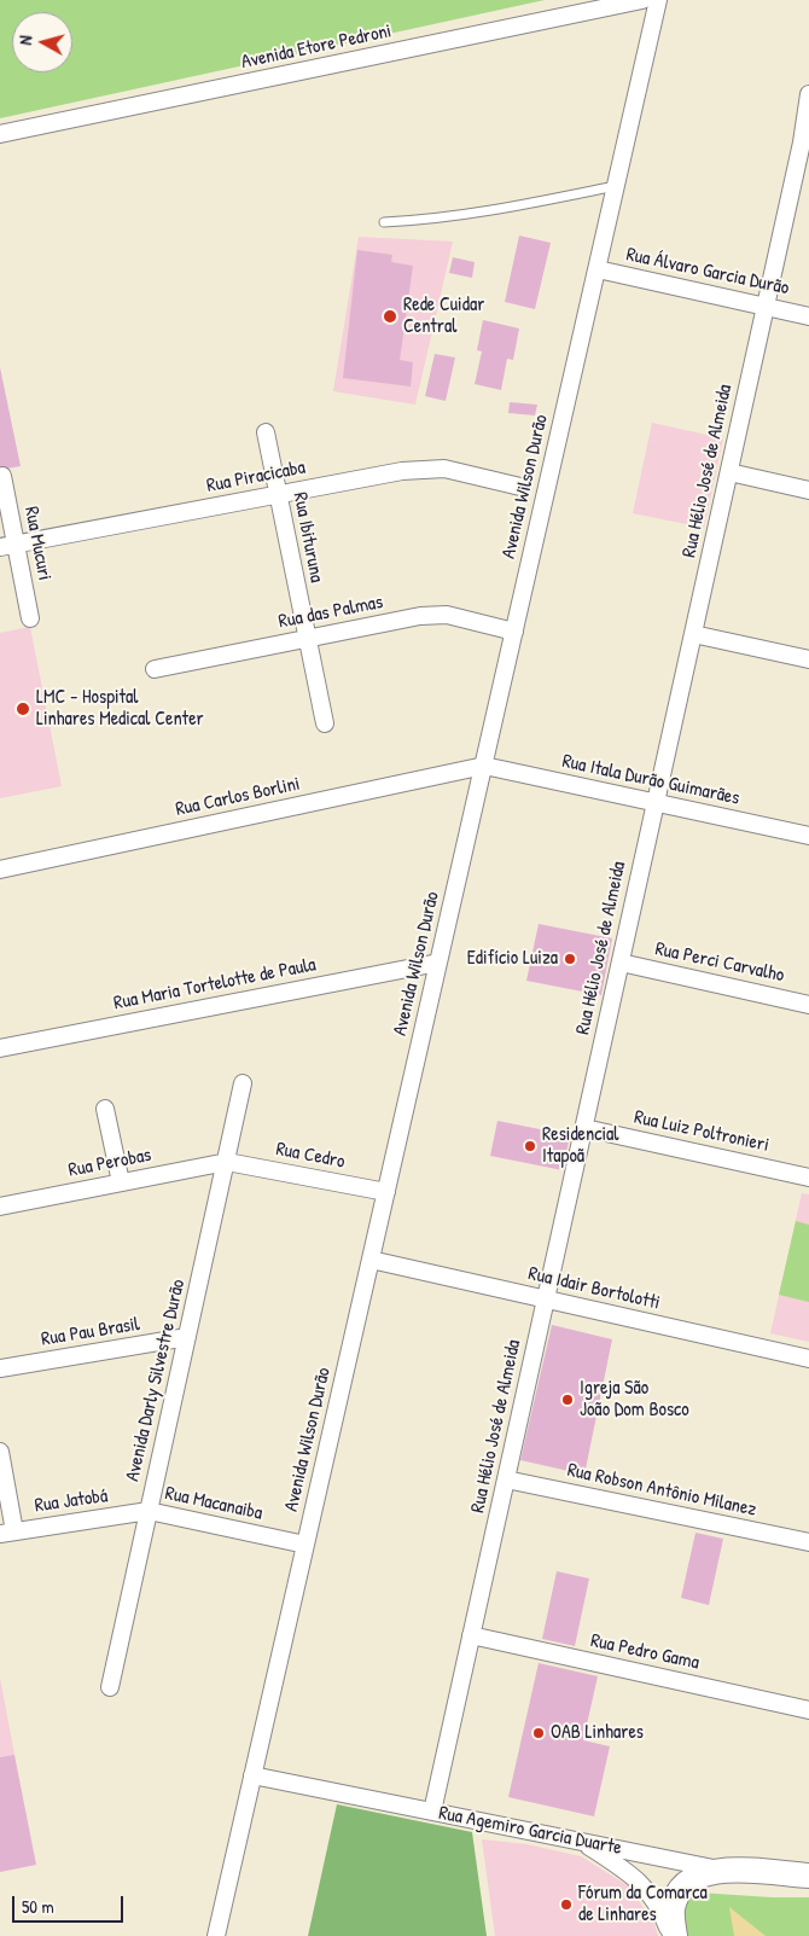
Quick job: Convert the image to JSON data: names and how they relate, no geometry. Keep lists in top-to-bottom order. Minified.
{"streets":{"main road":["Rua Agemiro Garcia Duarte"],"street":["Avenida Etore Pedroni","Rua Álvaro Garcia Durão","Rua Hélio José de Almeida","Rua Piracicaba","Avenida Wilson Durão","Rua Ibituruna","Rua Mucuri","Rua das Palmas","Rua Itala Durão Guimarães","Rua Carlos Borlini","Rua Perci Carvalho","Rua Maria Tortelotte de Paula","Rua Luiz Poltronieri","Rua Cedro","Rua Perobas","Rua Idair Bortolotti","Rua Pau Brasil","Avenida Darly Silvestre Durão","Rua Robson Antônio Milanez","Rua Jatobá","Rua Macanaiba","Rua Pedro Gama"]},"crossings":[["Rua Álvaro Garcia Durão","Rua Hélio José de Almeida"],["Rua Álvaro Garcia Durão","Avenida Wilson Durão"],["Rua Hélio José de Almeida","Rua Itala Durão Guimarães"],["Rua Hélio José de Almeida","Rua Perci Carvalho"],["Rua Hélio José de Almeida","Rua Luiz Poltronieri"],["Rua Hélio José de Almeida","Rua Idair Bortolotti"],["Rua Hélio José de Almeida","Rua Robson Antônio Milanez"],["Rua Hélio José de Almeida","Rua Pedro Gama"],["Rua Hélio José de Almeida","Rua Agemiro Garcia Duarte"],["Rua Piracicaba","Rua Ibituruna"],["Rua Piracicaba","Rua Mucuri"],["Avenida Wilson Durão","Rua das Palmas"],["Avenida Wilson Durão","Rua Itala Durão Guimarães"],["Avenida Wilson Durão","Rua Carlos Borlini"],["Avenida Wilson Durão","Rua Maria Tortelotte de Paula"],["Avenida Wilson Durão","Rua Cedro"],["Avenida Wilson Durão","Rua Idair Bortolotti"],["Avenida Wilson Durão","Rua Macanaiba"],["Avenida Wilson Durão","Rua Agemiro Garcia Duarte"],["Rua Ibituruna","Rua das Palmas"],["Rua Itala Durão Guimarães","Rua Carlos Borlini"],["Rua Cedro","Rua Perobas"],["Rua Cedro","Avenida Darly Silvestre Durão"],["Rua Perobas","Avenida Darly Silvestre Durão"],["Rua Pau Brasil","Avenida Darly Silvestre Durão"],["Avenida Darly Silvestre Durão","Rua Jatobá"],["Avenida Darly Silvestre Durão","Rua Macanaiba"],["Rua Jatobá","Rua Macanaiba"]],"places":["Rede Cuidar Central","LMC - Hospital Linhares Medical Center","Edifício Luiza","Residencial Itapoã","Igreja São João Dom Bosco","OAB Linhares","Fórum da Comarca de Linhares"],"scale_bar":"50 m","north":"left"}
